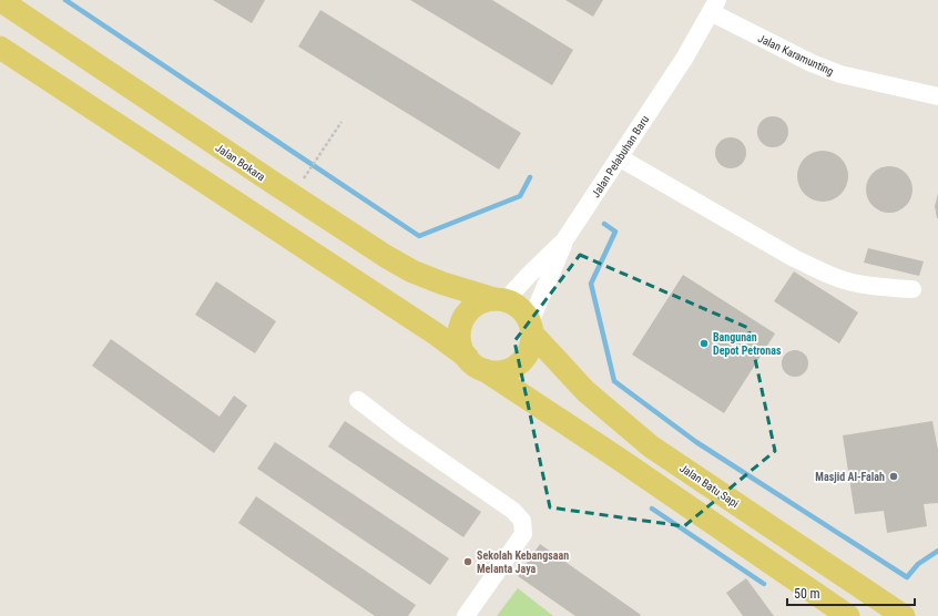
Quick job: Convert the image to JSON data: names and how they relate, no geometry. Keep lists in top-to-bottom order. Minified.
{"streets":{"main road":["Jalan Bokara","Jalan Batu Sapi"],"street":["Jalan Karamunting","Jalan Pelabuhan Baru"]},"crossings":[["Jalan Karamunting","Jalan Pelabuhan Baru"],["Jalan Pelabuhan Baru","Jalan Bokara"],["Jalan Pelabuhan Baru","Jalan Batu Sapi"],["Jalan Bokara","Jalan Batu Sapi"]],"places":["Bangunan Depot Petronas","Masjid Al-Falah","Sekolah Kebangsaan Melanta Jaya"],"scale_bar":"50 m"}
